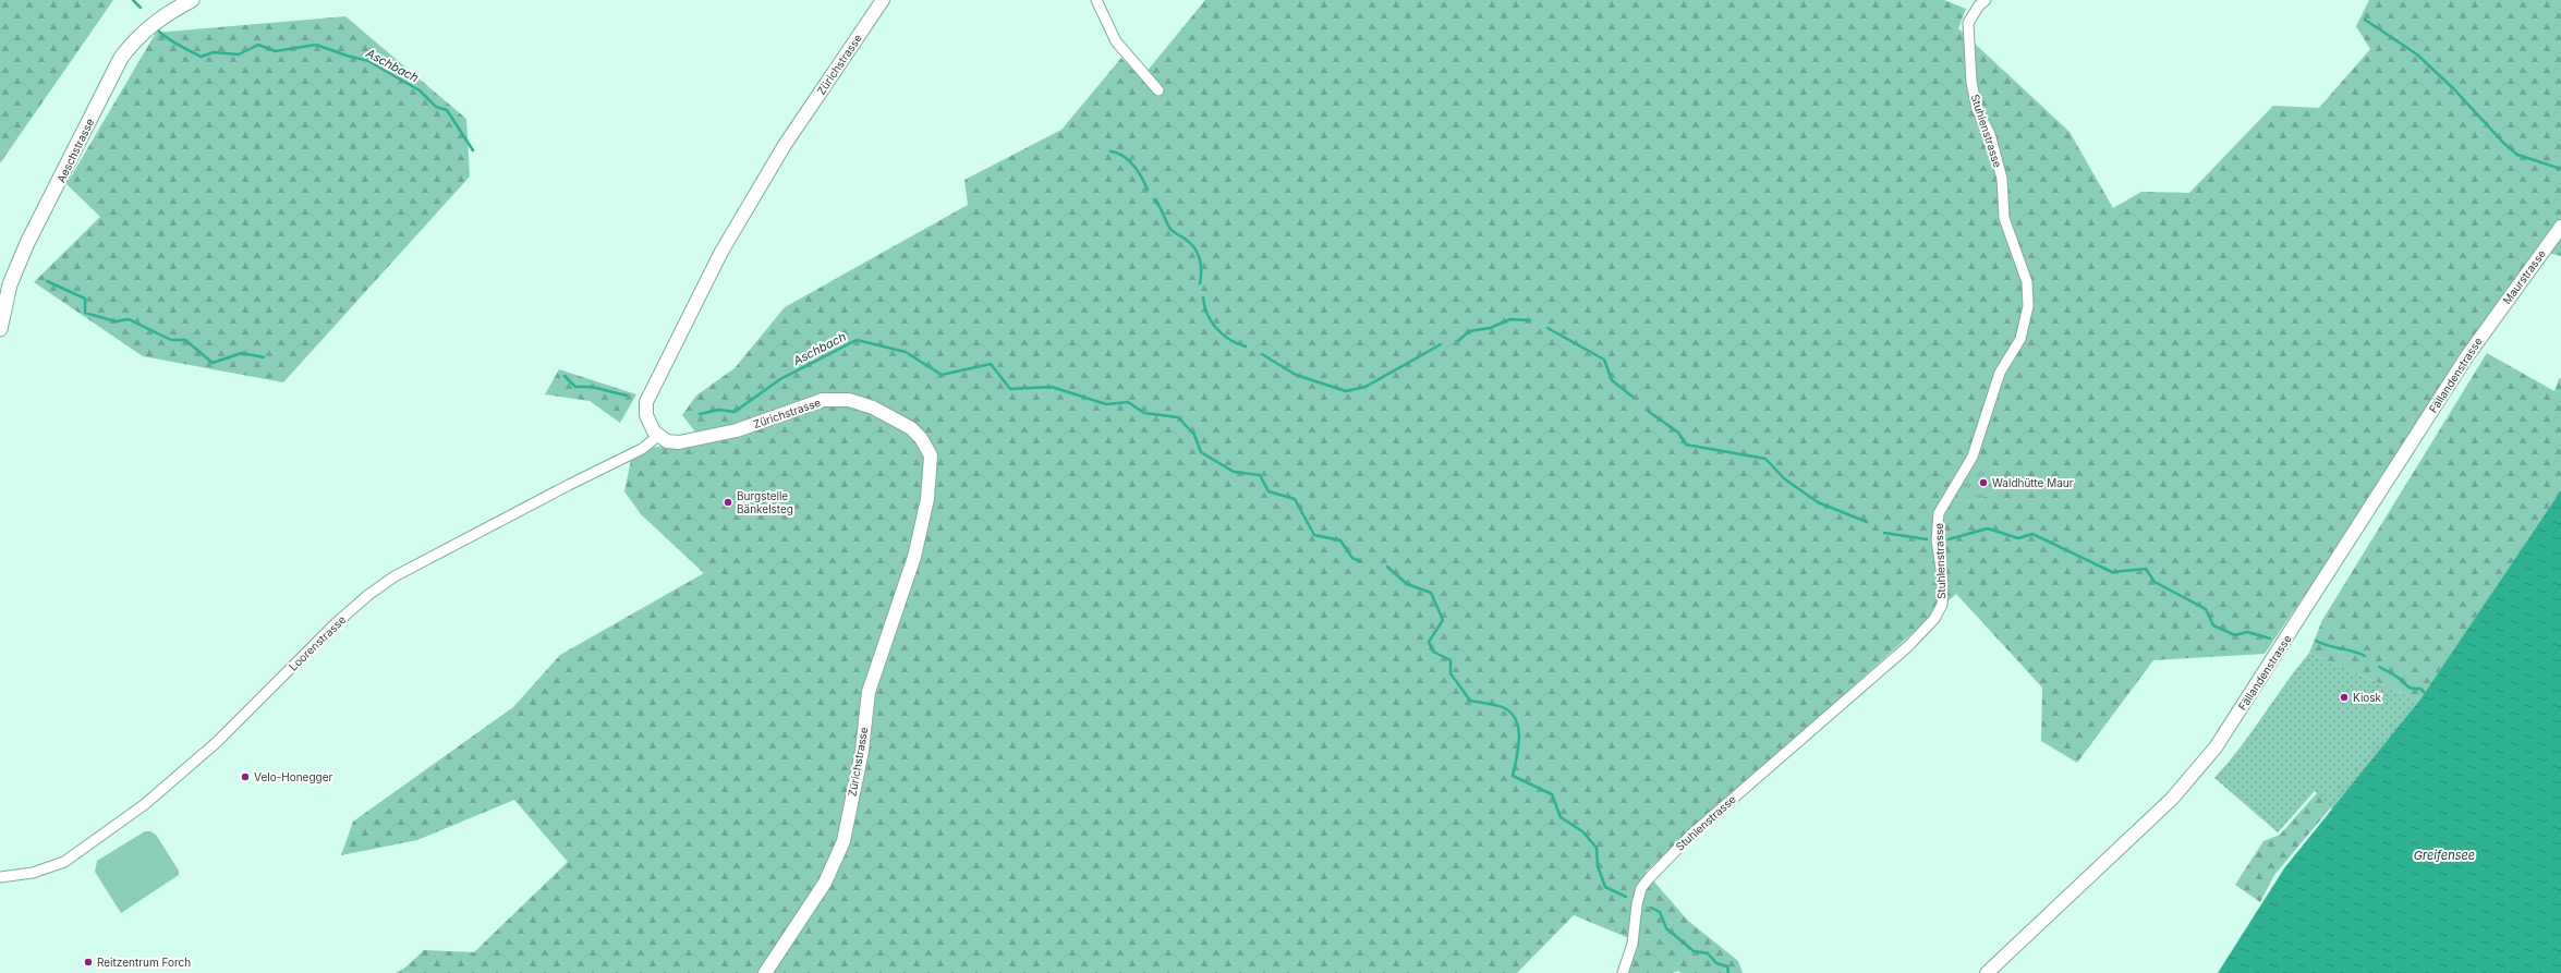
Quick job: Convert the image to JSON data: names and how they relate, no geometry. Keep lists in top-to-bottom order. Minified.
{"streets":{"main road":["Aeschstrasse"],"street":["Zürichstrasse","Stuhlenstrasse","Maurstrasse","Fällandenstrasse","Loorenstrasse"]},"crossings":[["Zürichstrasse","Loorenstrasse"],["Maurstrasse","Fällandenstrasse"]],"water":["Aschbach","Greifensee"],"places":["Waldhütte Maur","Burgstelle Bänkelsteg","Kiosk","Velo-Honegger","Reitzentrum Forch"]}
